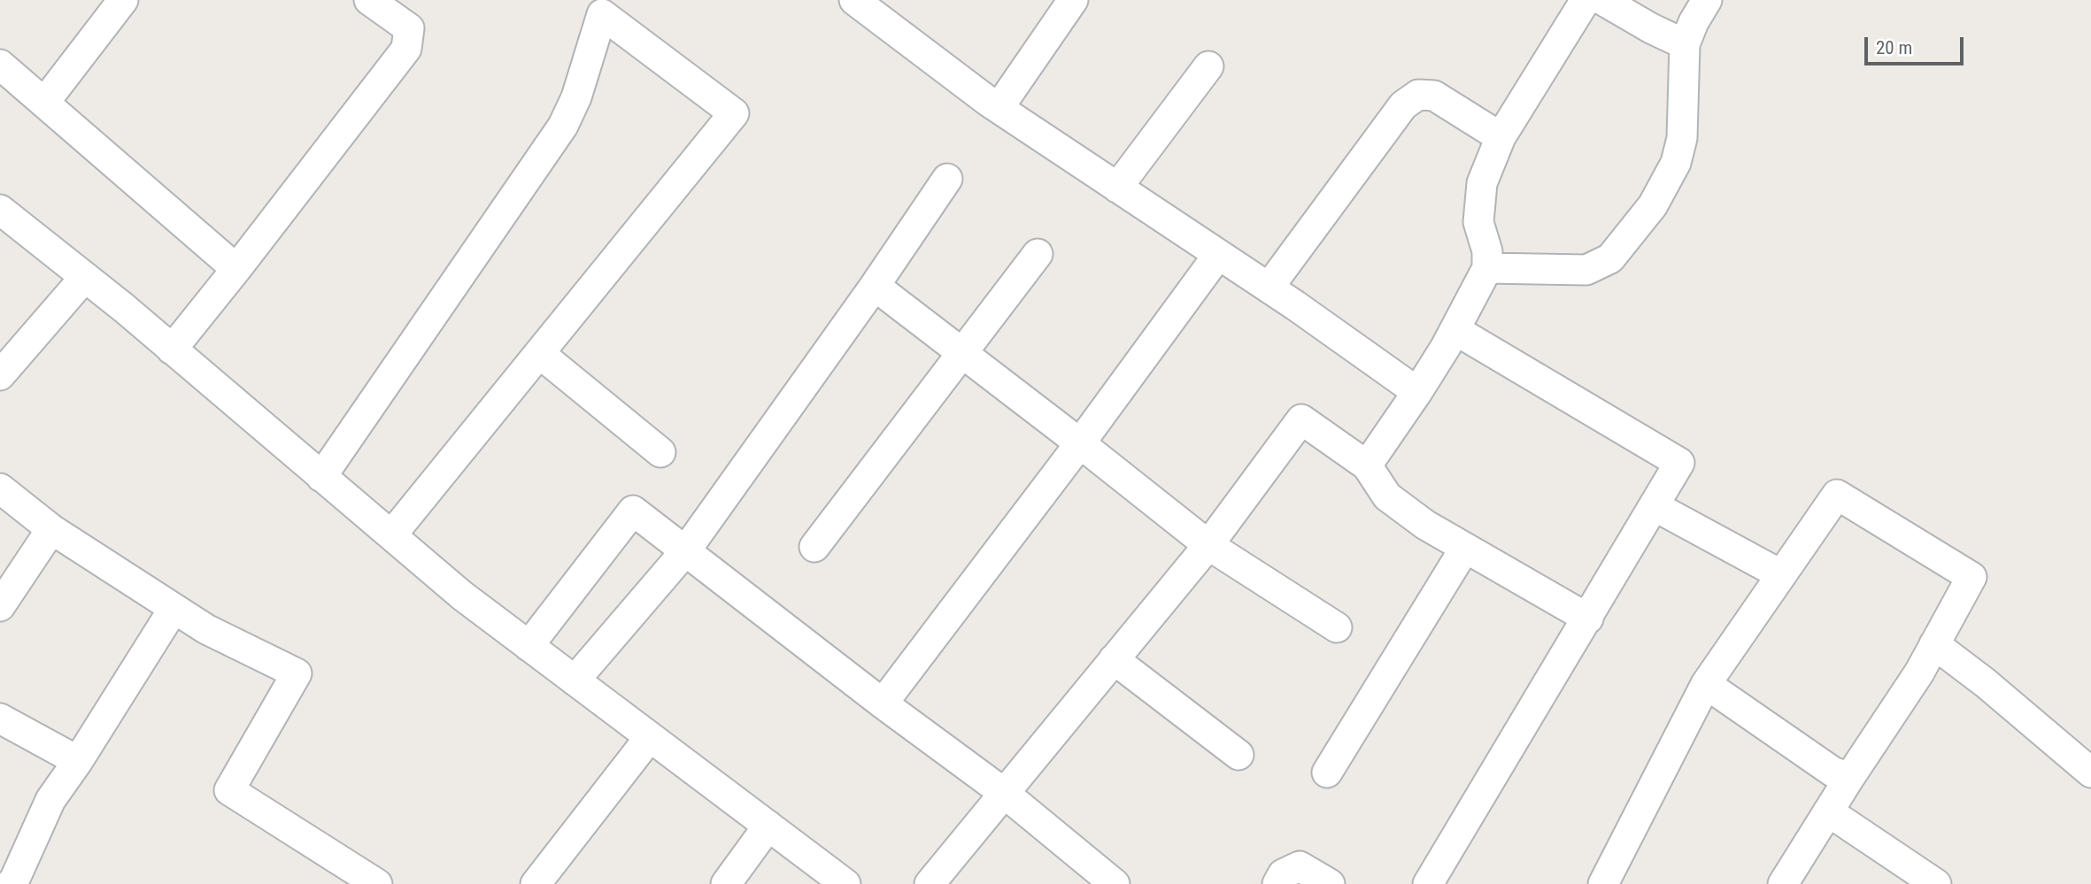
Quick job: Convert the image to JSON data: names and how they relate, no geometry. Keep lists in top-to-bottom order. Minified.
{"scale_bar":"20 m"}
